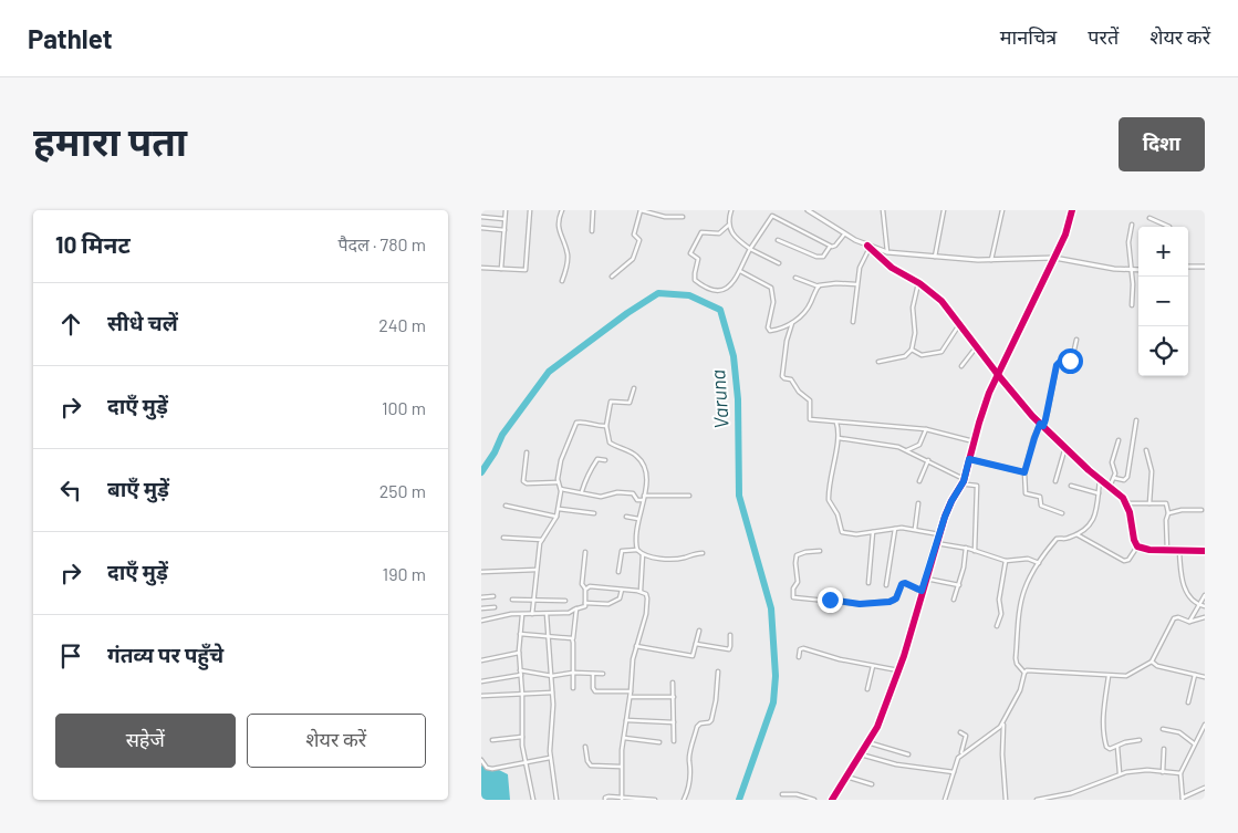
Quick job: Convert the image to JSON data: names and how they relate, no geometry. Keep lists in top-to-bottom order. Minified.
{"water":["Varuna"],"page":{"header":"Pathlet","nav":["मानचित्र","परतें","शेयर करें"],"title":"हमारा पता","buttons":["दिशा",["सहेजें","शेयर करें"]],"heading":["10 मिनट","पैदल · 780 m"],"map_buttons":["+","−"],"list":[["सीधे चलें","240 m"],["दाएँ मुड़ें","100 m"],["बाएँ मुड़ें","250 m"],["दाएँ मुड़ें","190 m"],"गंतव्य पर पहुँचे"]}}
